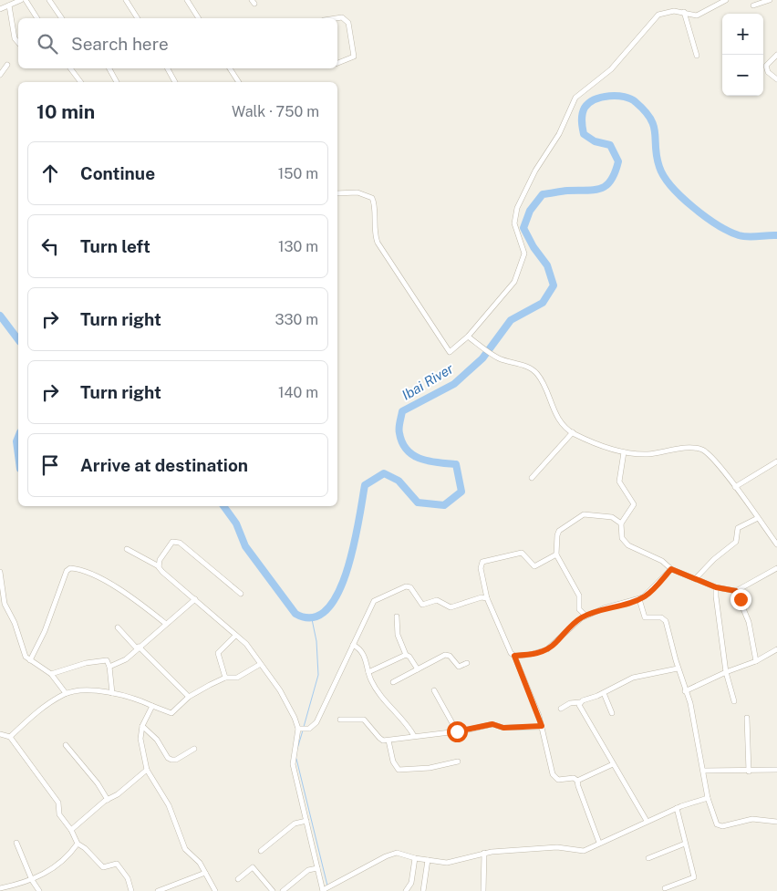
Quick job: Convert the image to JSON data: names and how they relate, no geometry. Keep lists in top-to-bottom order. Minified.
{"water":["Ibai River"],"page":{"map_buttons":["+","−"],"search":"Search here","heading":["10 min","Walk · 750 m"],"list":[["Continue","150 m"],["Turn left","130 m"],["Turn right","330 m"],["Turn right","140 m"],"Arrive at destination"]}}
